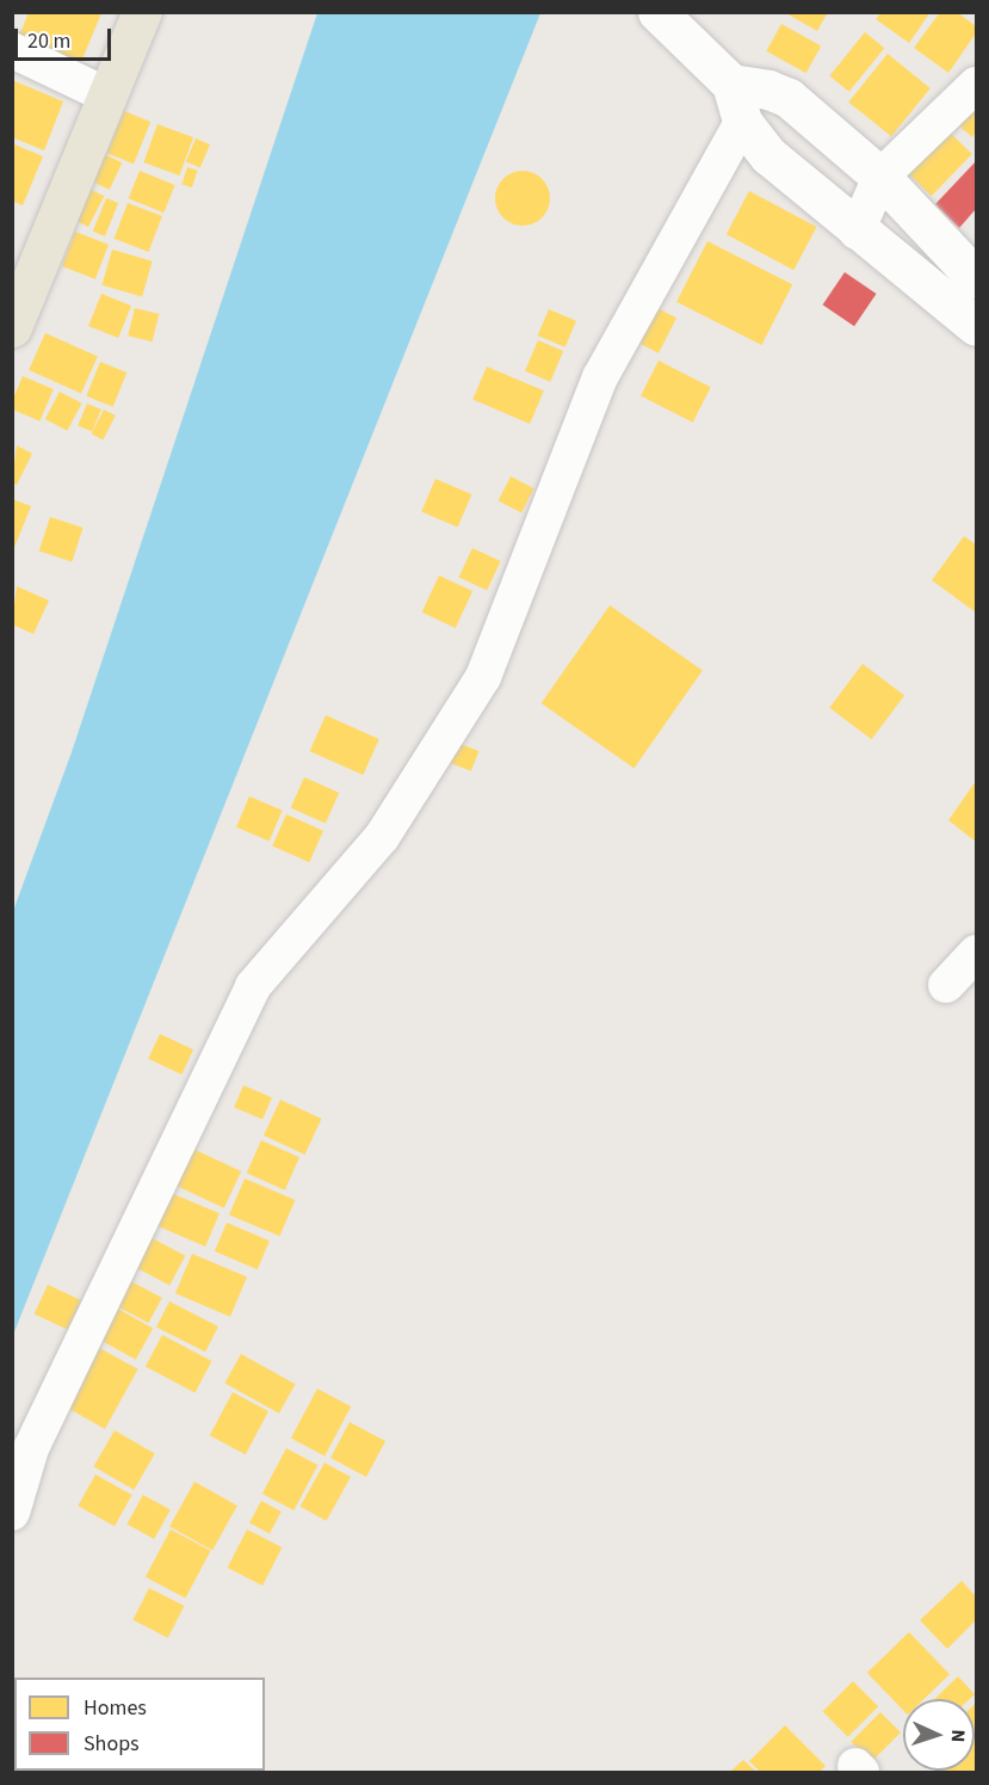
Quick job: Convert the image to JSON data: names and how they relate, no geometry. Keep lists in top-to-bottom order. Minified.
{"legend":["Homes","Shops"],"scale_bar":"20 m","north":"right"}
